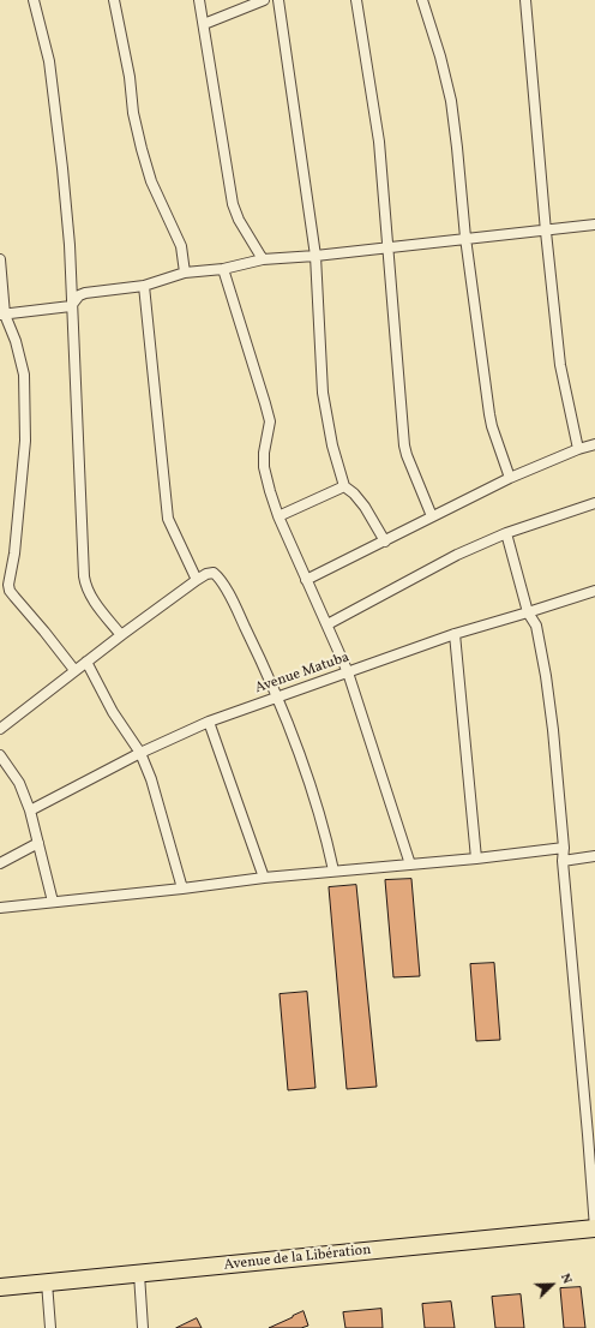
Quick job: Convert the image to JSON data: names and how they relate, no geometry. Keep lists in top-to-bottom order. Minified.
{"streets":{"highway":["Avenue de la Libération"],"street":["Avenue Matuba"]},"north":"top right"}
